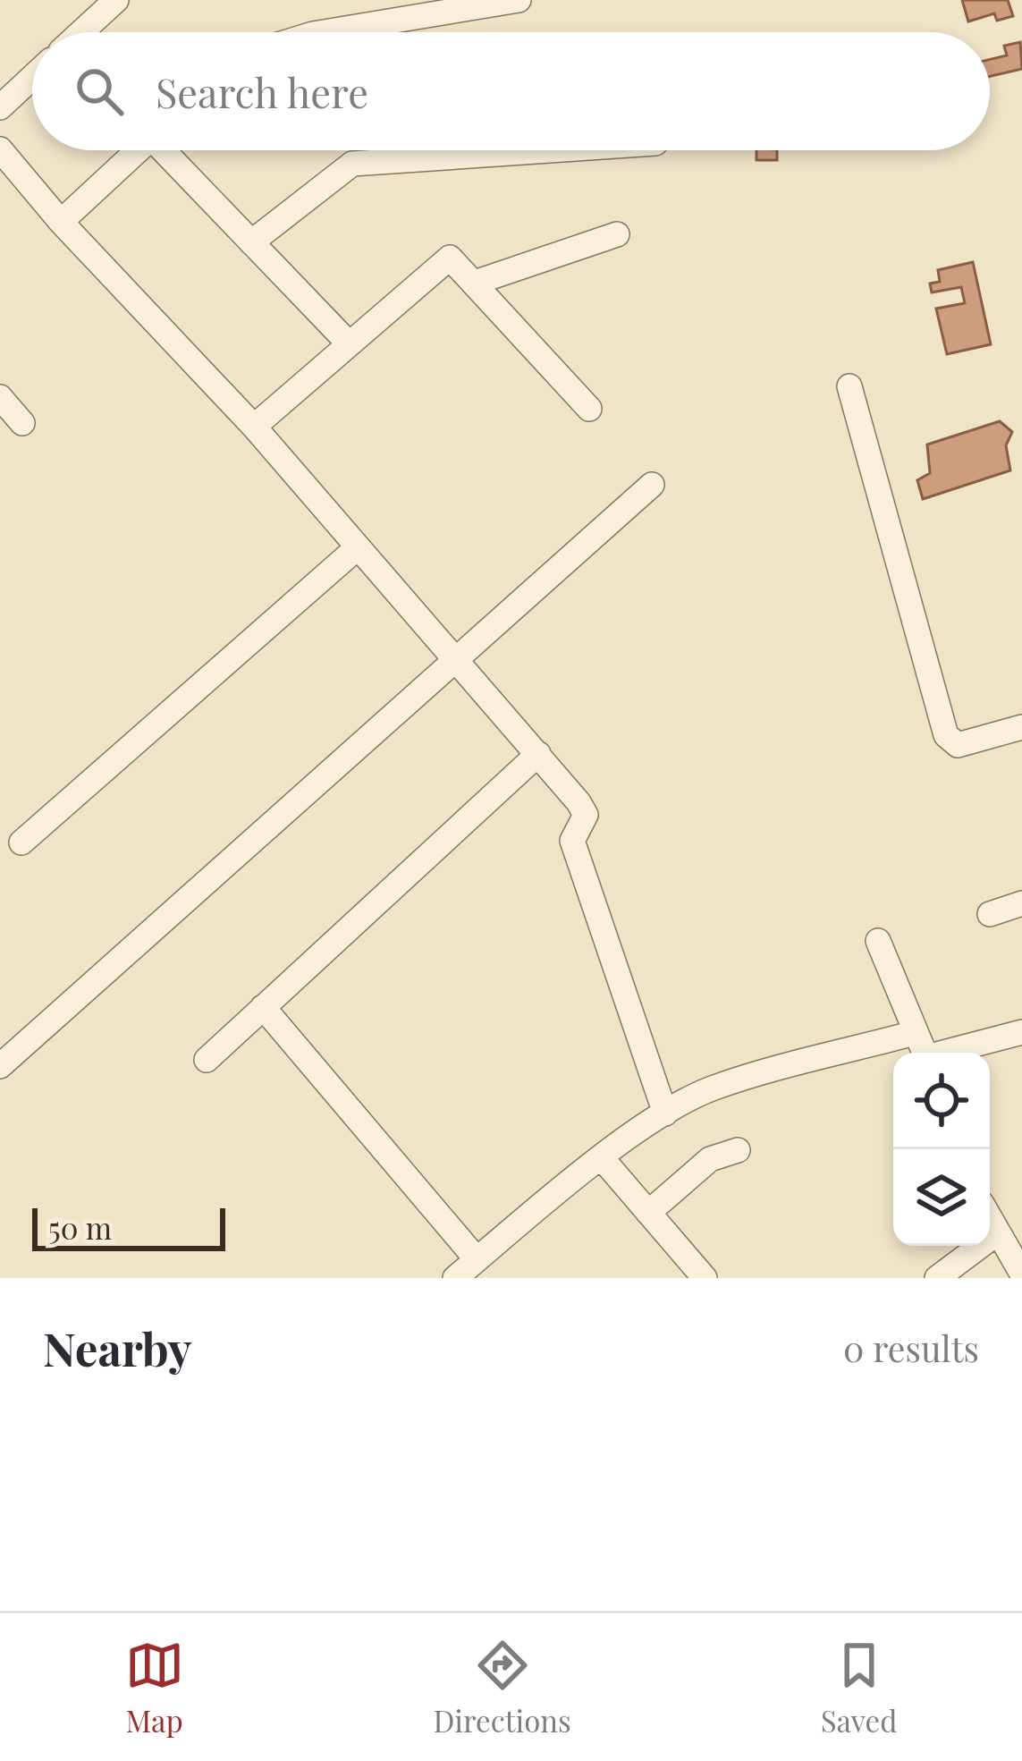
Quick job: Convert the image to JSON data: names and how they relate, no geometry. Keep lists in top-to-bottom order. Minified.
{"scale_bar":"50 m","page":{"search":"Search here","scale":"50 m","heading":["Nearby","0 results"],"nav":["Map","Directions","Saved"]}}
